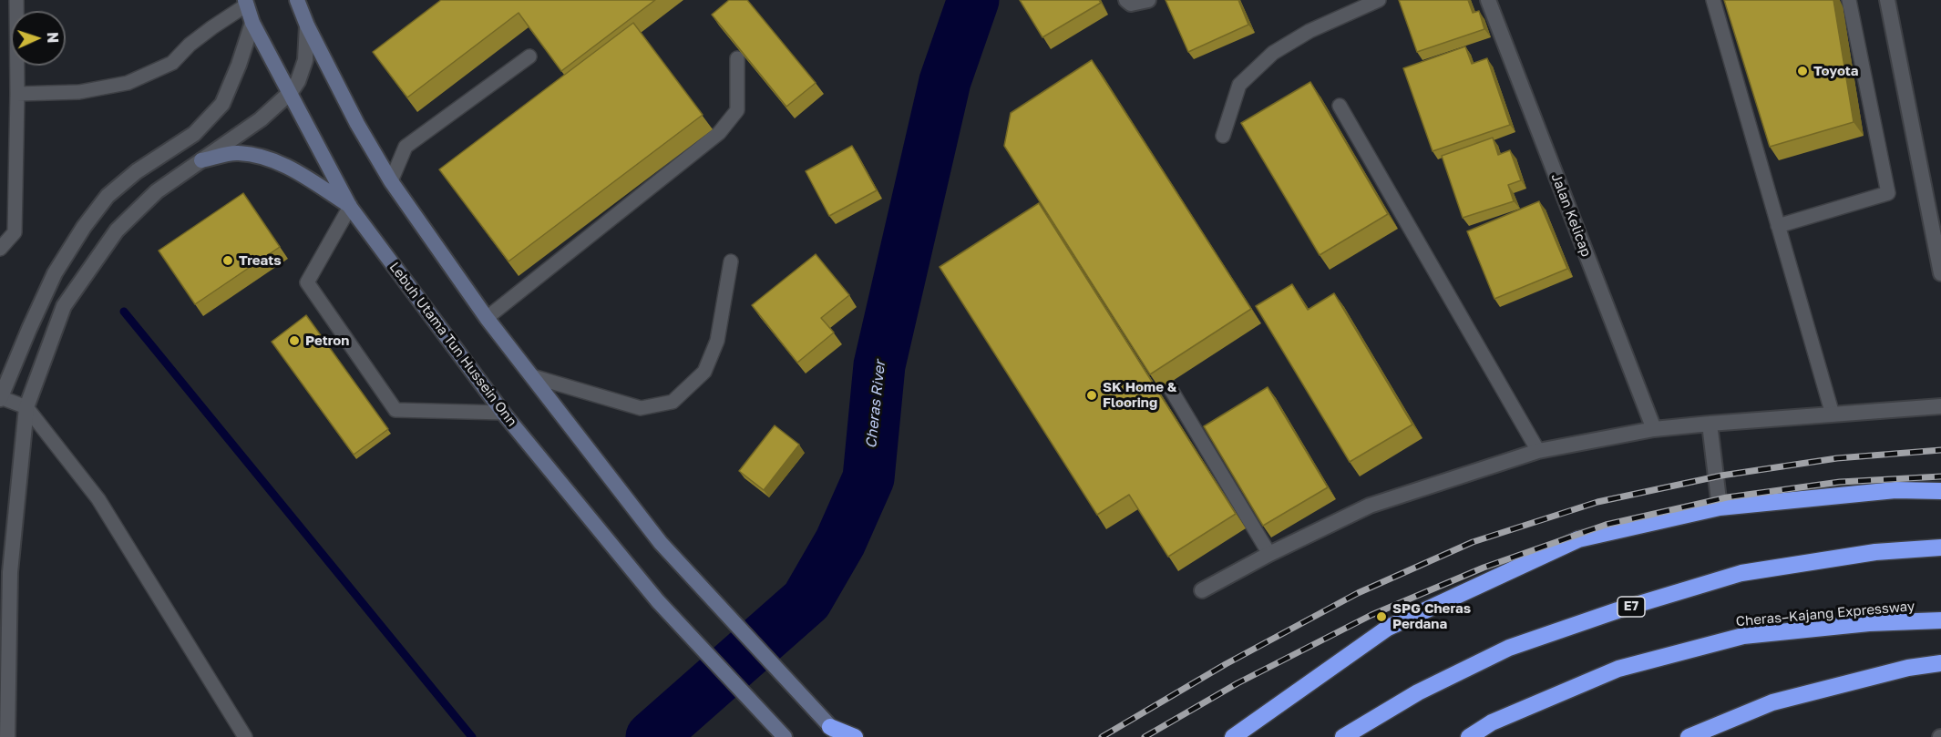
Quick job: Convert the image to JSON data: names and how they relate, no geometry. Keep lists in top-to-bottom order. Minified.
{"streets":{"highway":["E7","Cheras–Kajang Expressway"],"main road":["Lebuh Utama Tun Hussein Onn"],"street":["Jalan Kelicap"]},"water":["Cheras River"],"places":["Toyota","Treats","Petron","SK Home & Flooring","SPG Cheras Perdana"],"north":"right"}
